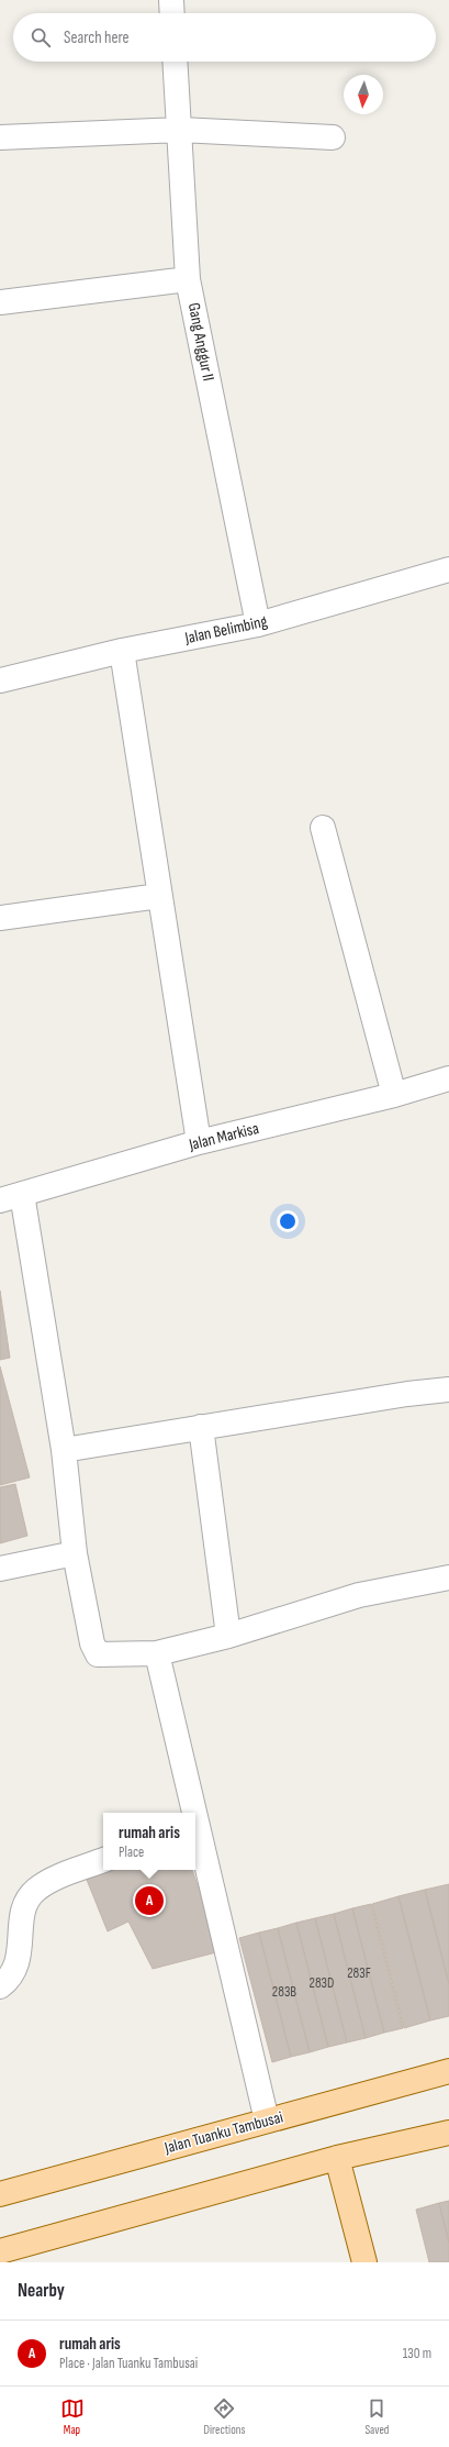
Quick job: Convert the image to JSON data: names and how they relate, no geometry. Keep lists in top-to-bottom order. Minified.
{"streets":{"main road":["Jalan Tuanku Tambusai"],"street":["Gang Anggur II","Jalan Belimbing","Jalan Markisa"]},"crossings":[["Gang Anggur II","Jalan Belimbing"]],"house_numbers":["283F","283D","283B"],"north":"bottom","page":{"search":"Search here","popup":["rumah aris","Place"],"pins":"A","heading":"Nearby","list":[{"mark":"A","name":"rumah aris","note":"Place · Jalan Tuanku Tambusai","value":"130 m"}],"nav":["Map","Directions","Saved"]}}
